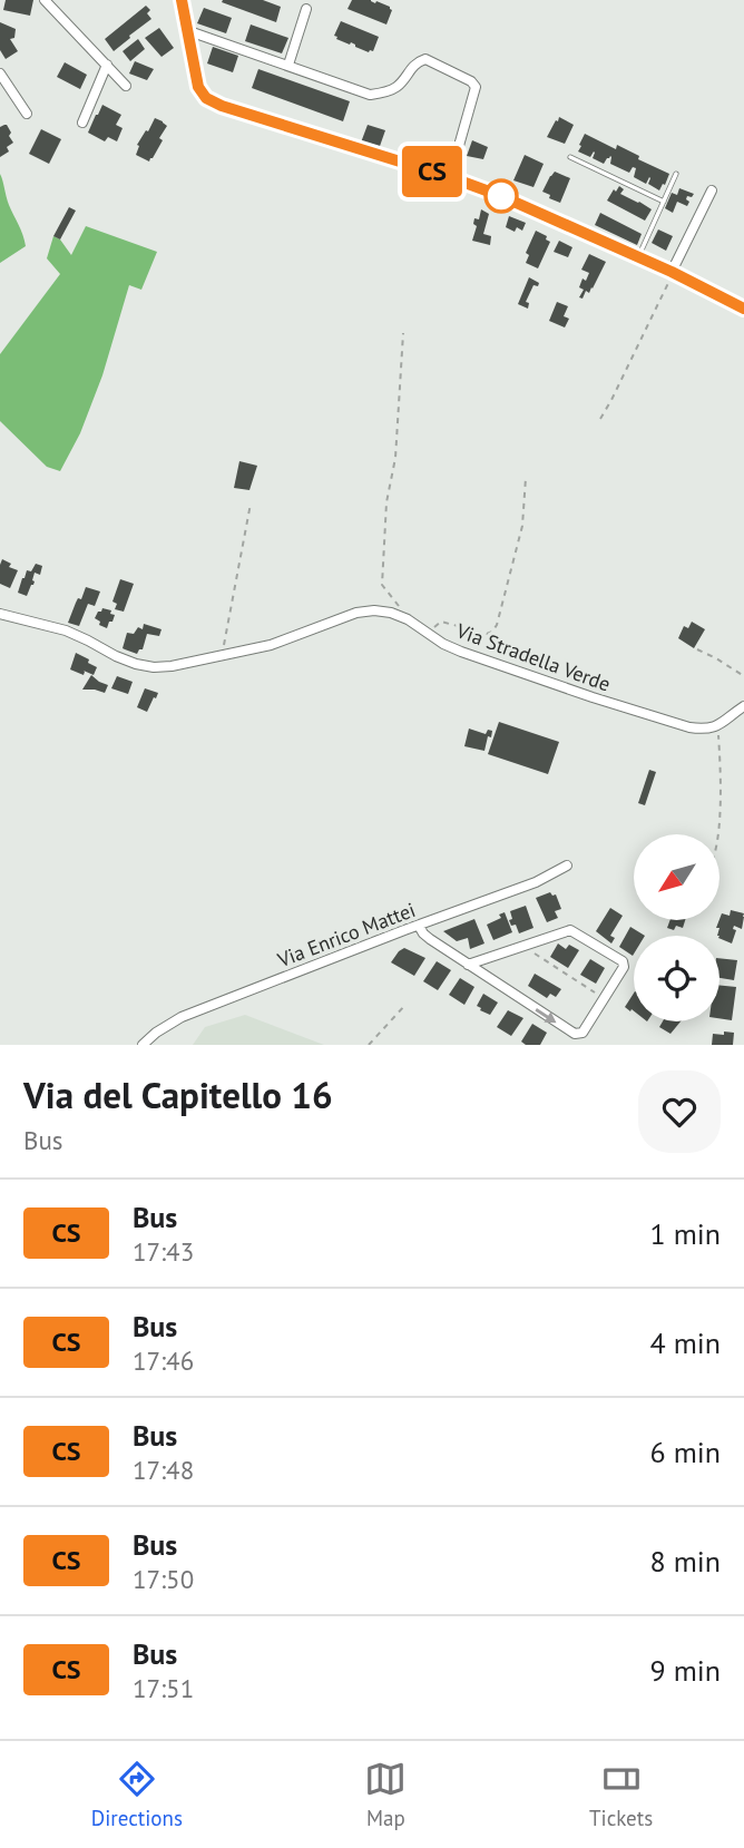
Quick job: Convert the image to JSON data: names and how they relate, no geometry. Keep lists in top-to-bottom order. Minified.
{"streets":{"street":["Via Stradella Verde","Via Enrico Mattei"]},"lines":["bus line CS"],"north":"bottom left","page":{"on_map":"CS","heading":["Via del Capitello 16","Bus"],"list":[{"mark":"CS","name":"Bus","note":"17:43","value":"1 min"},{"mark":"CS","name":"Bus","note":"17:46","value":"4 min"},{"mark":"CS","name":"Bus","note":"17:48","value":"6 min"},{"mark":"CS","name":"Bus","note":"17:50","value":"8 min"},{"mark":"CS","name":"Bus","note":"17:51","value":"9 min"}],"tabs":["Directions","Map","Tickets"]}}
